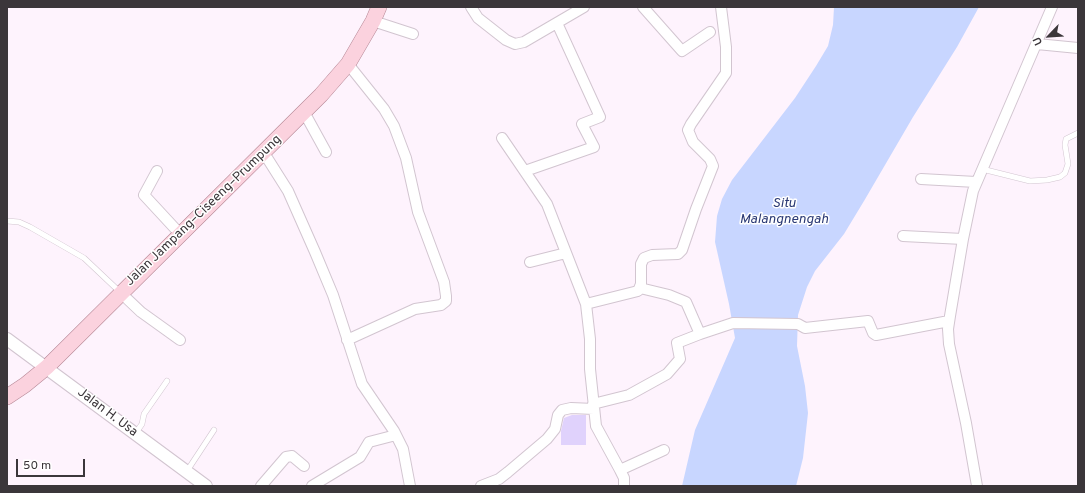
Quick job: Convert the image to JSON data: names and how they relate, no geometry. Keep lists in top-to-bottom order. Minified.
{"streets":{"main road":["Jalan Jampang–Ciseeng–Prumpung"],"street":["Jalan H. Usa"]},"crossings":[["Jalan Jampang–Ciseeng–Prumpung","Jalan H. Usa"]],"water":["Situ Malangnengah"],"scale_bar":"50 m","north":"bottom left"}
